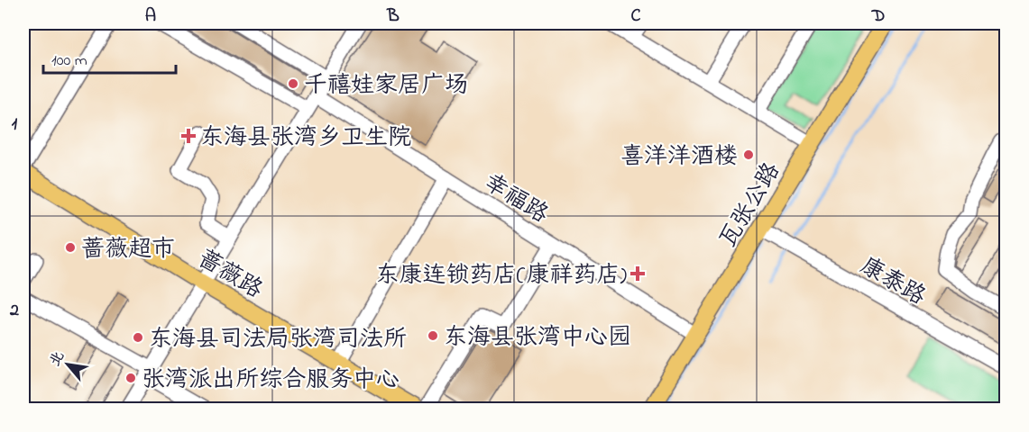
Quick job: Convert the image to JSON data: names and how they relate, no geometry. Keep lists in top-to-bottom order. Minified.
{"streets":{"main road":["瓦张公路","蔷薇路"],"street":["幸福路","康泰路"]},"crossings":[["幸福路","瓦张公路"],["瓦张公路","康泰路"]],"places":{"other":["千禧娃家居广场","喜洋洋酒楼","蔷薇超市","东海县张湾中心园","东海县司法局张湾司法所","张湾派出所综合服务中心"],"health":["东海县张湾乡卫生院","东康连锁药店(康祥药店)"]},"scale_bar":"100 m","north":"top left","grid":{"columns":["A","B","C","D"],"rows":["1","2"]}}
